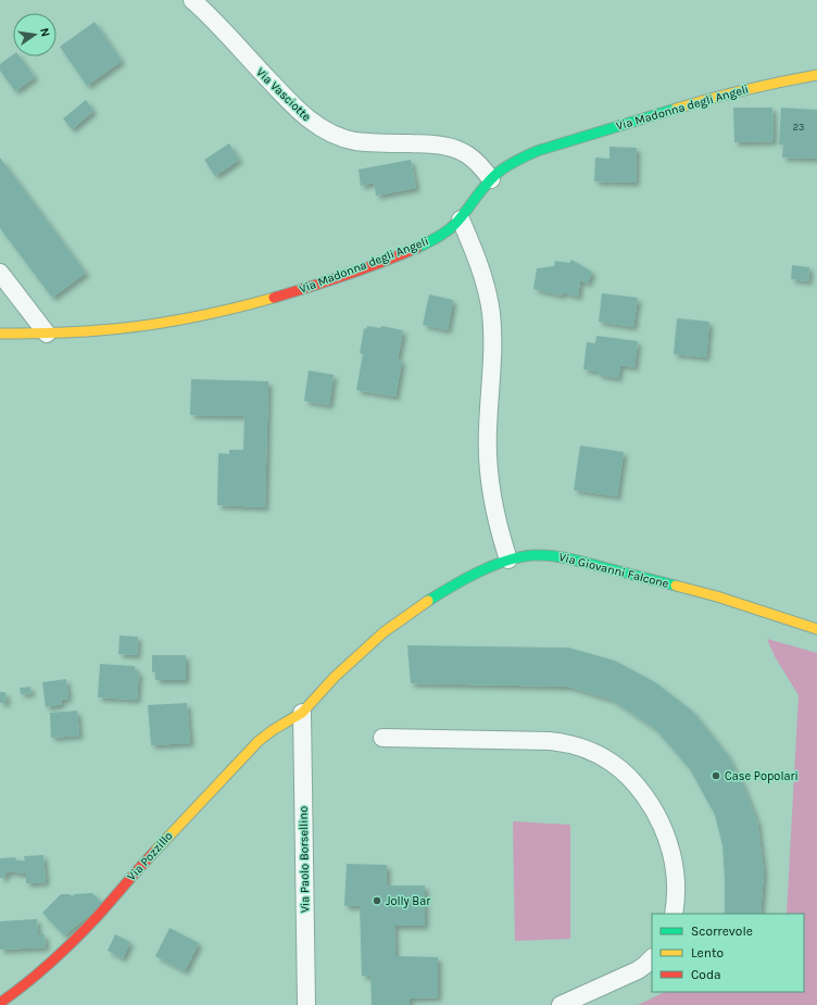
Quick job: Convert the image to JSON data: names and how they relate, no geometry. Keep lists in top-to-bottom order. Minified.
{"streets":{"street":["Via Vasciotte","Via Madonna degli Angeli","Via Giovanni Falcone","Via Pozzillo","Via Paolo Borsellino"]},"crossings":[["Via Vasciotte","Via Madonna degli Angeli"],["Via Giovanni Falcone","Via Pozzillo"],["Via Giovanni Falcone","Via Paolo Borsellino"],["Via Pozzillo","Via Paolo Borsellino"]],"places":["Case Popolari","Jolly Bar"],"house_numbers":["23"],"legend":["Scorrevole","Lento","Coda"],"north":"right"}
